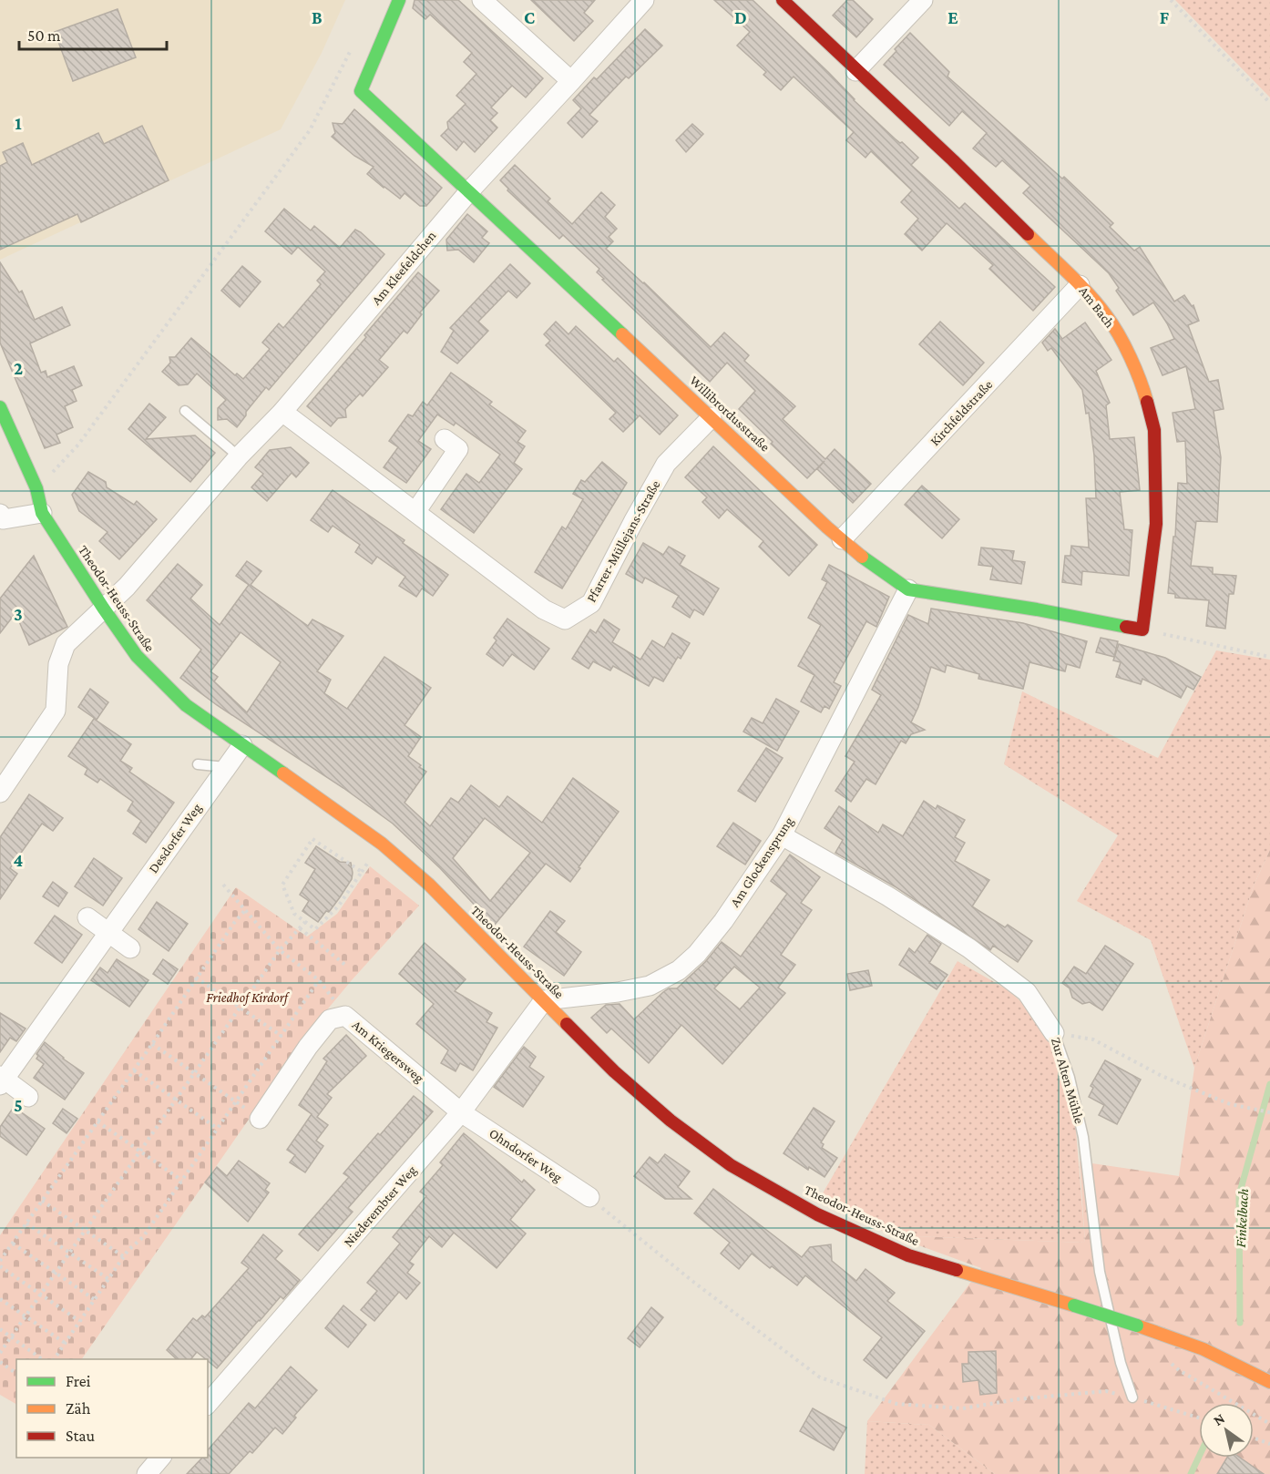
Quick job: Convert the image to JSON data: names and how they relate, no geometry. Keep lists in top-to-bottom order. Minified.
{"streets":{"street":["Am Kleefeldchen","Am Bach","Kirchfeldstraße","Willibrordusstraße","Pfarrer-Müllejans-Straße","Theodor-Heuss-Straße","Desdorfer Weg","Am Glockensprung","Am Kriegersweg","Zur Alten Mühle","Ohndorfer Weg","Niederembter Weg"]},"crossings":[["Am Kleefeldchen","Willibrordusstraße"],["Am Kleefeldchen","Pfarrer-Müllejans-Straße"],["Am Kleefeldchen","Theodor-Heuss-Straße"],["Am Bach","Kirchfeldstraße"],["Am Bach","Willibrordusstraße"],["Kirchfeldstraße","Willibrordusstraße"],["Willibrordusstraße","Pfarrer-Müllejans-Straße"],["Willibrordusstraße","Am Glockensprung"],["Theodor-Heuss-Straße","Desdorfer Weg"],["Theodor-Heuss-Straße","Am Glockensprung"],["Theodor-Heuss-Straße","Niederembter Weg"],["Am Glockensprung","Zur Alten Mühle"],["Am Glockensprung","Niederembter Weg"],["Am Kriegersweg","Ohndorfer Weg"],["Am Kriegersweg","Niederembter Weg"],["Ohndorfer Weg","Niederembter Weg"]],"water":["Finkelbach"],"parks":["Friedhof Kirdorf"],"legend":["Frei","Zäh","Stau"],"scale_bar":"50 m","north":"top left","grid":{"columns":["B","C","D","E","F"],"rows":["1","2","3","4","5"]}}
